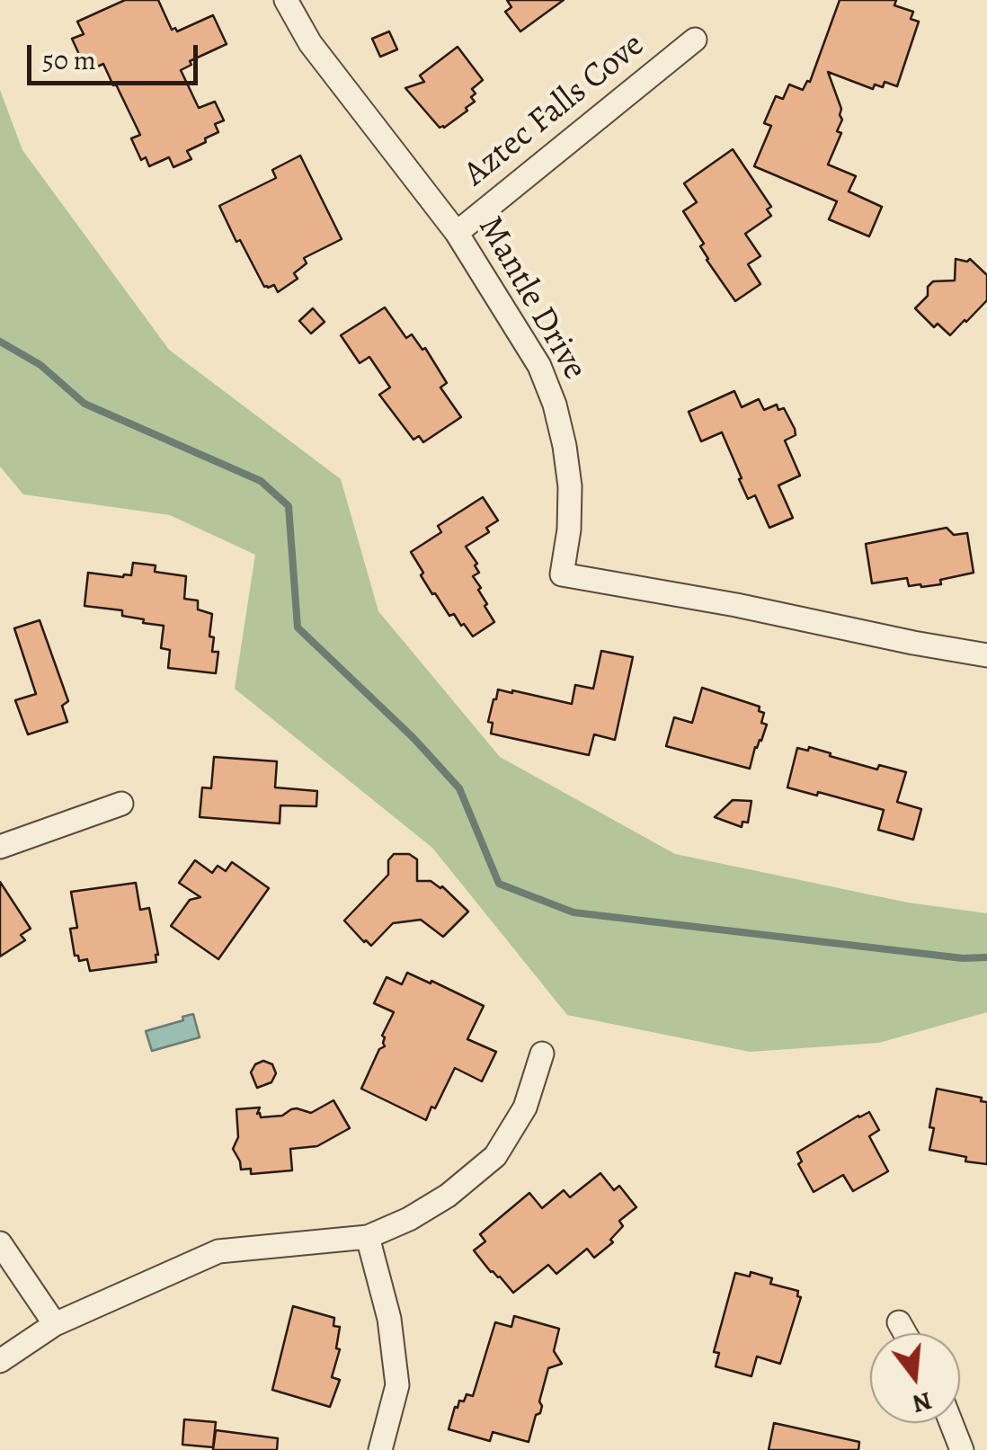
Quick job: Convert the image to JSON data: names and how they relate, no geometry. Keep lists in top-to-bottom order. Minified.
{"streets":{"street":["Aztec Falls Cove","Mantle Drive"]},"crossings":[["Aztec Falls Cove","Mantle Drive"]],"scale_bar":"50 m","north":"bottom"}
